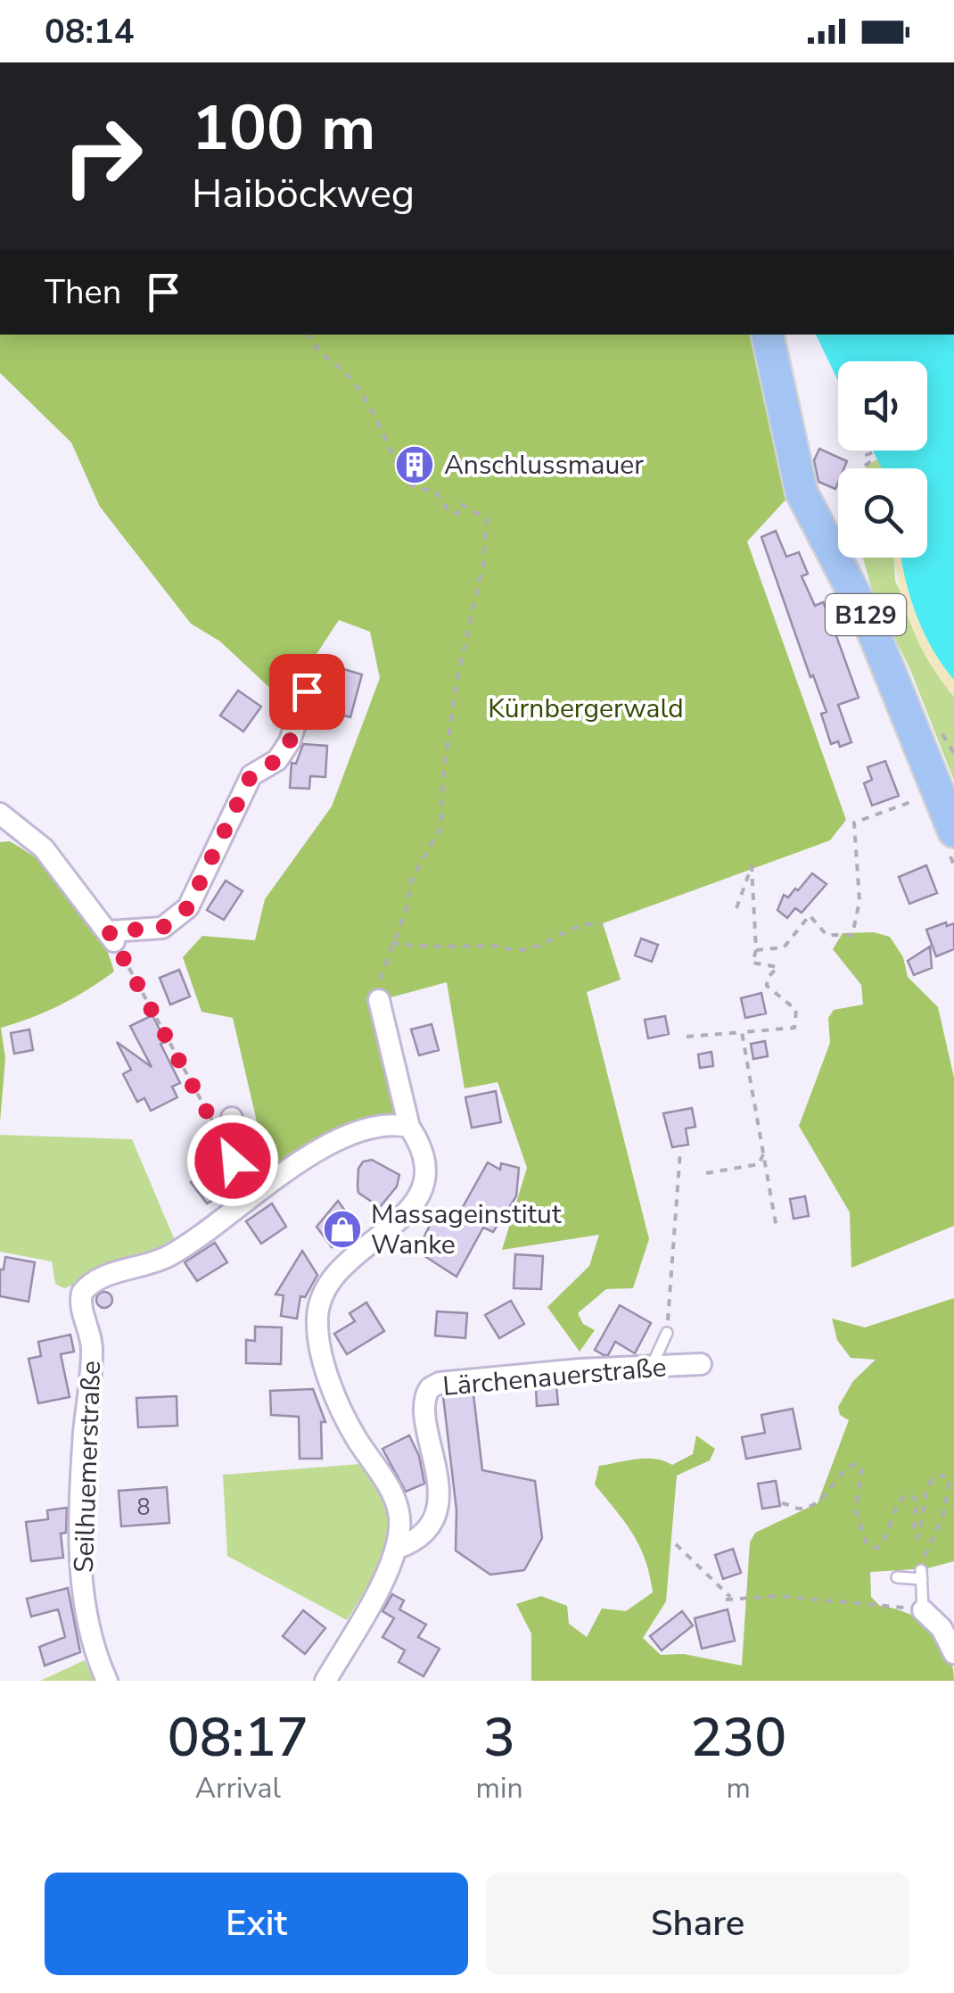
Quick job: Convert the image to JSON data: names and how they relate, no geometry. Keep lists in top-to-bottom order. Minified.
{"streets":{"main road":["B129"],"street":["Lärchenauerstraße","Seilhuemerstraße"]},"crossings":[["Lärchenauerstraße","Seilhuemerstraße"]],"parks":["Kürnbergerwald"],"places":{"building":["Anschlussmauer"],"shop":["Massageinstitut Wanke"]},"house_numbers":["8"],"page":{"status":"08:14","turn":["100 m","Haiböckweg"],"then":"Then","eta":["08:17","Arrival","3","min","230","m"],"buttons":["Exit","Share"]}}
